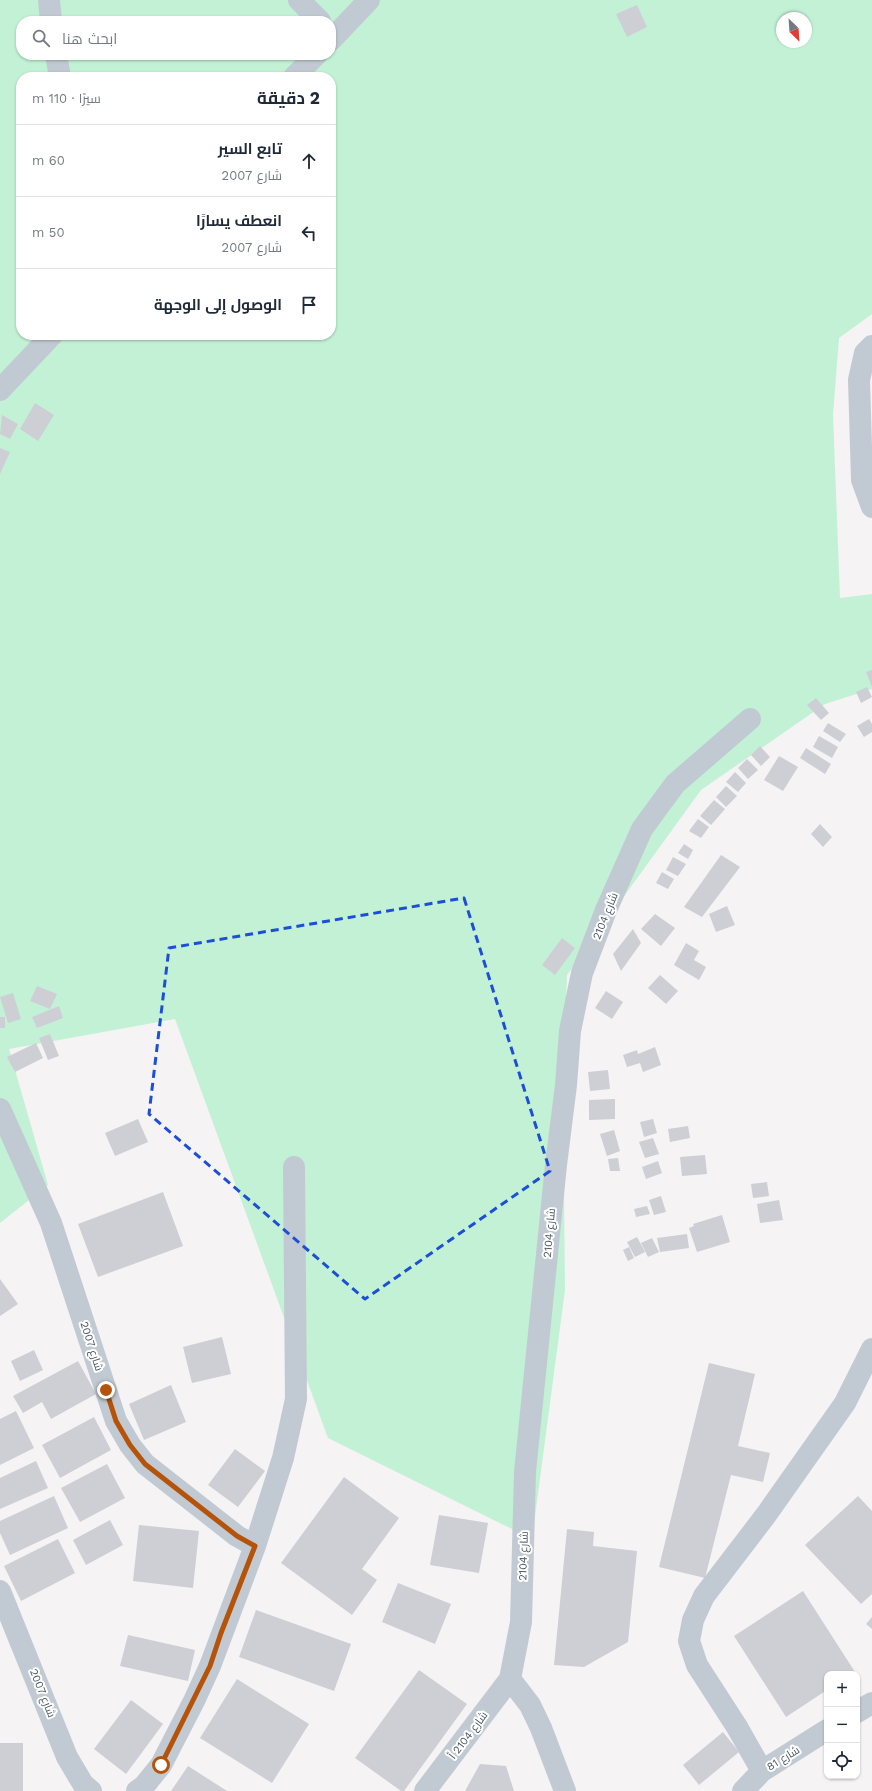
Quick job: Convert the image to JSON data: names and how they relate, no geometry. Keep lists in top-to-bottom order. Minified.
{"streets":{"street":["شارع 2104","شارع 2007","شارع 2104 أ","شارع 81"]},"crossings":[["شارع 2104","شارع 2104 أ"]],"north":"bottom right","page":{"search":"ابحث هنا","heading":["2 دقيقة","سيرًا · 110 m"],"list":[["تابع السير","شارع 2007","60 m"],["انعطف يسارًا","شارع 2007","50 m"],"الوصول إلى الوجهة"],"map_buttons":["+","−"]}}
